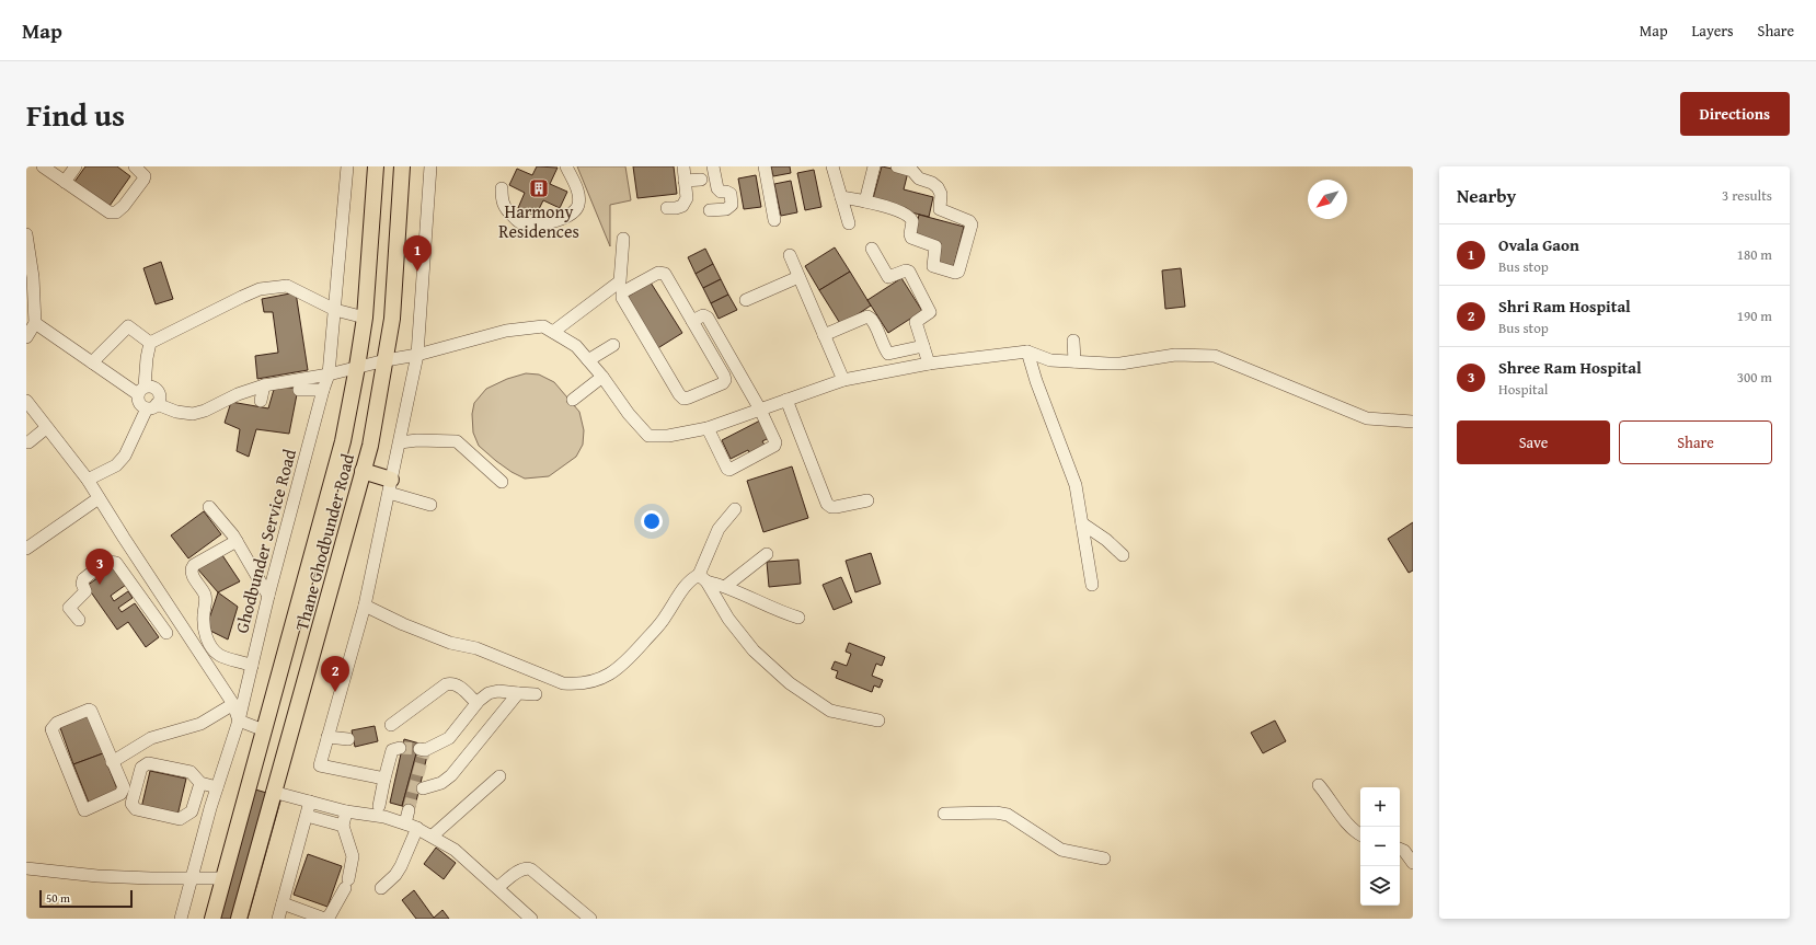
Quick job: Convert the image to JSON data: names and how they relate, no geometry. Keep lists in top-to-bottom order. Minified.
{"streets":{"main road":["Thane Ghodbunder Road"],"street":["Ghodbunder Service Road"]},"places":{"building":["Harmony Residences"]},"scale_bar":"50 m","north":"bottom left","page":{"header":"Map","nav":["Map","Layers","Share"],"title":"Find us","buttons":["Directions",["Save","Share"]],"heading":["Nearby","3 results"],"list":[{"mark":"1","name":"Ovala Gaon","note":"Bus stop","value":"180 m"},{"mark":"2","name":"Shri Ram Hospital","note":"Bus stop","value":"190 m"},{"mark":"3","name":"Shree Ram Hospital","note":"Hospital","value":"300 m"}],"pins":["1","3","2"],"map_buttons":["+","−"],"scale":"50 m"}}
